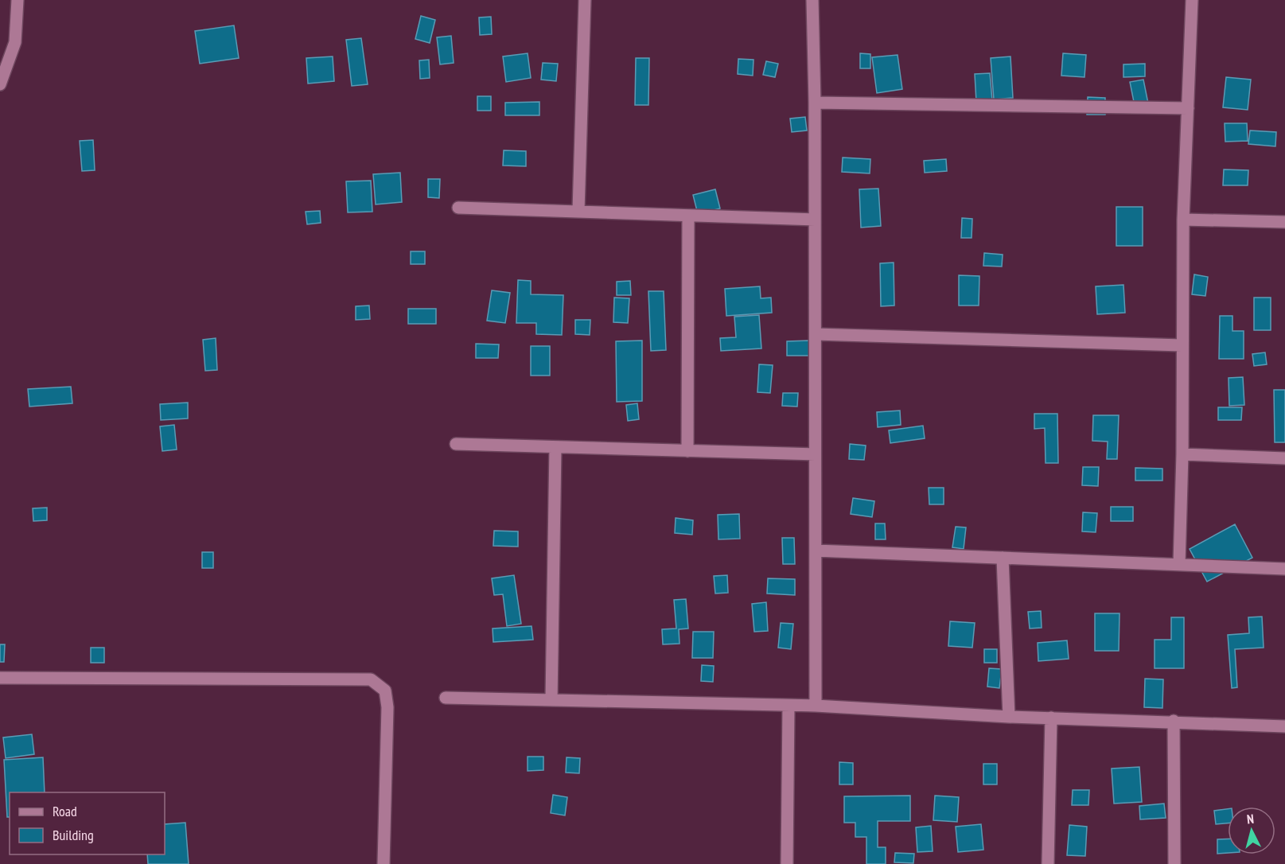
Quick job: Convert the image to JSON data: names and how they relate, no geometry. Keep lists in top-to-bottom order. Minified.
{"legend":["Road","Building"],"north":"top"}
